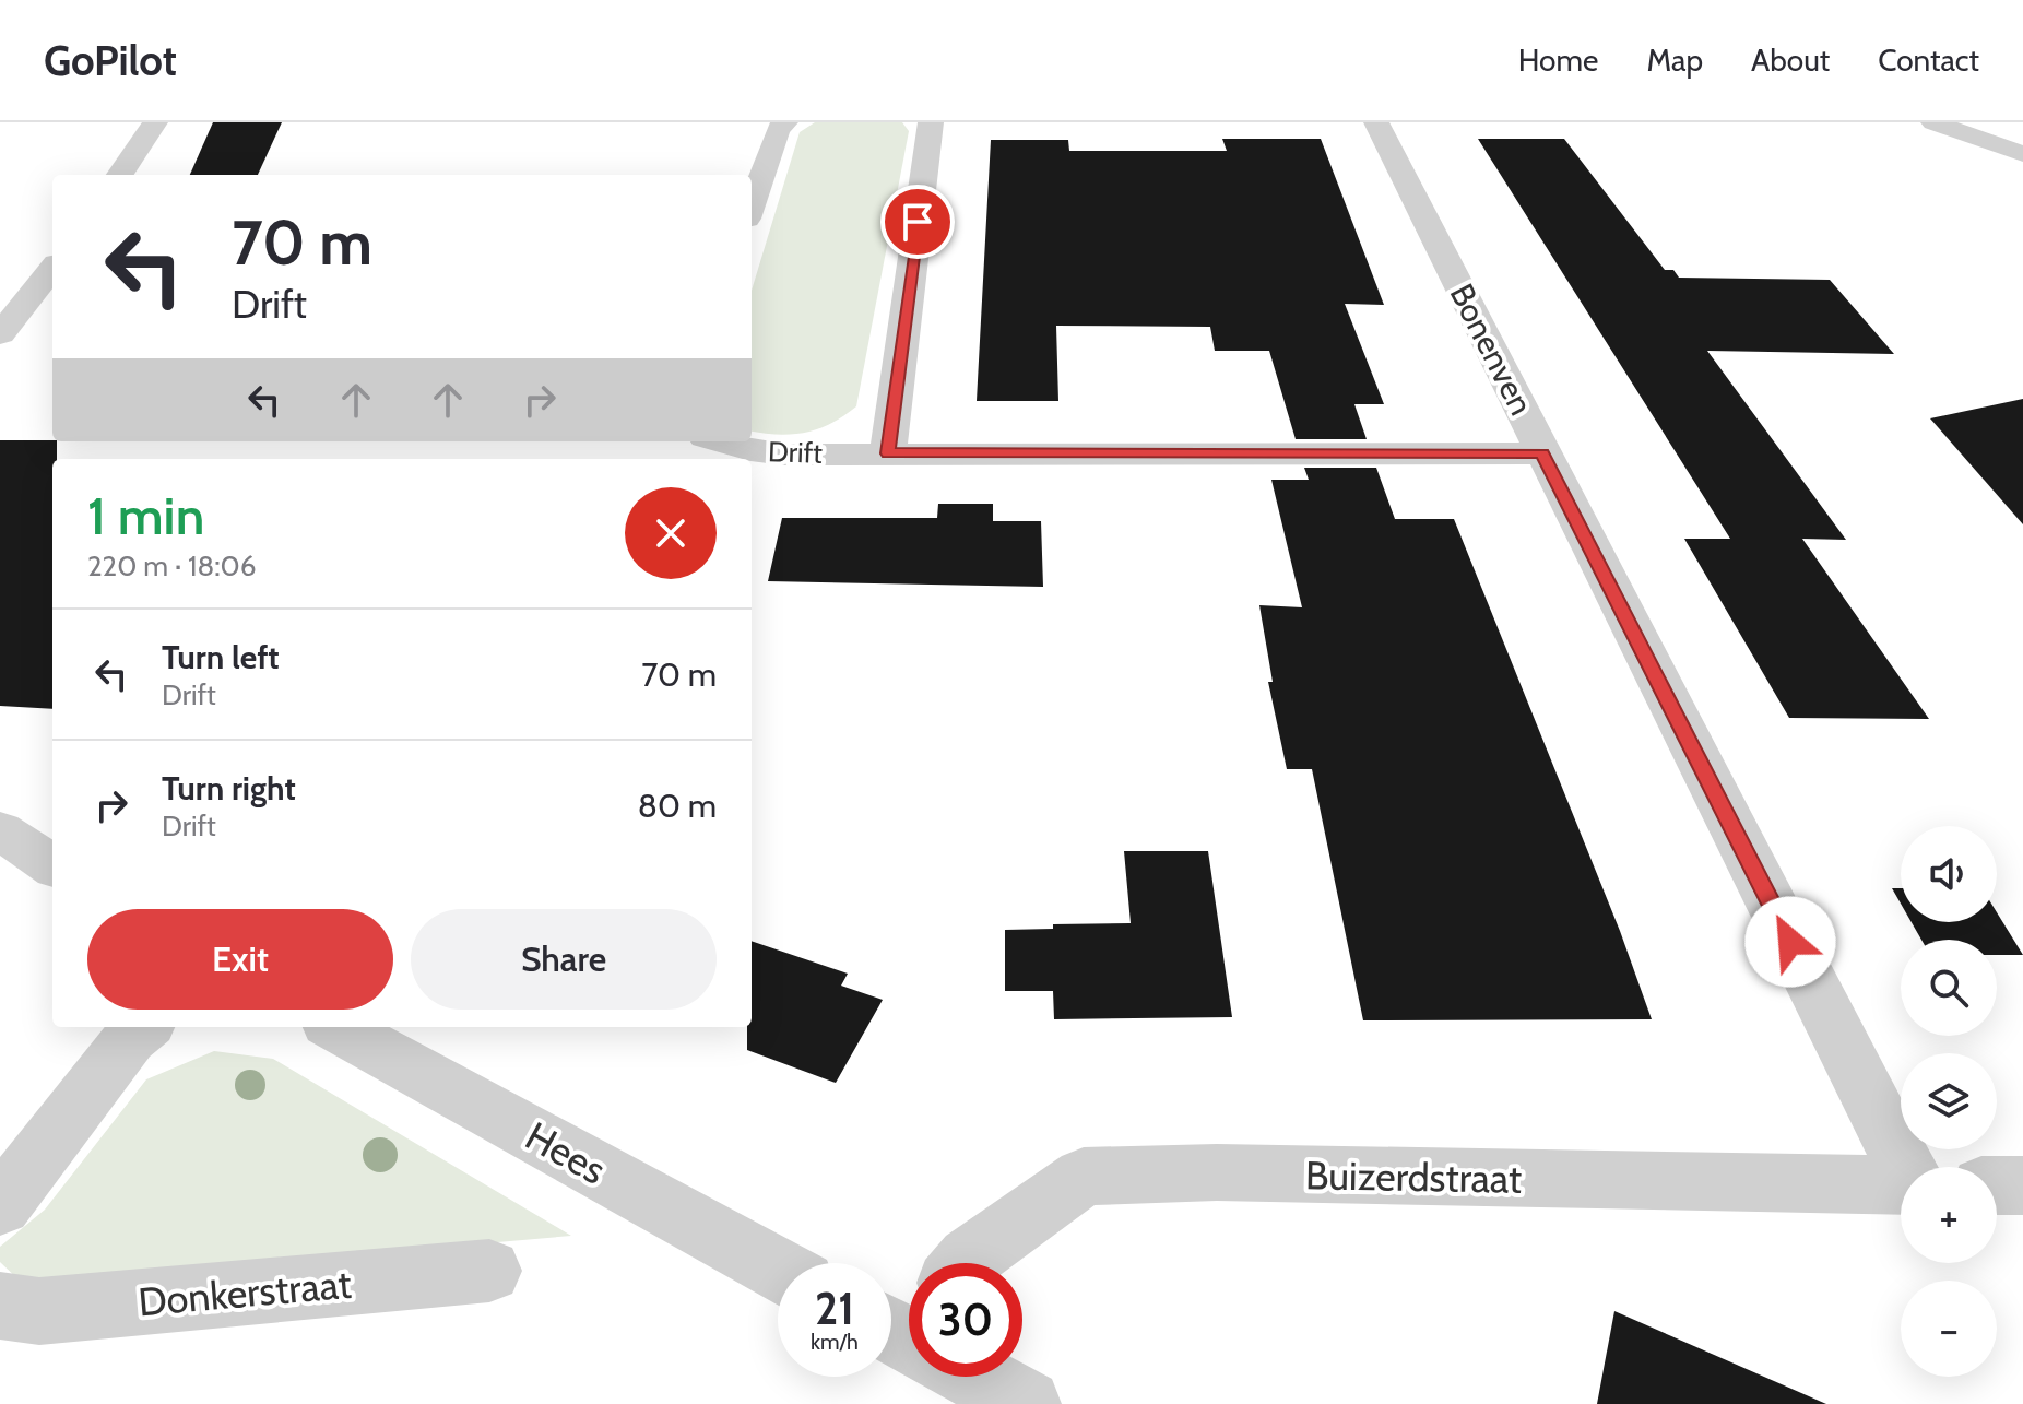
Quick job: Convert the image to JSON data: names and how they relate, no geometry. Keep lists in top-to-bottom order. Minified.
{"streets":{"street":["Bonenven","Drift","Hees","Buizerdstraat","Donkerstraat"]},"crossings":[["Bonenven","Drift"]],"page":{"header":"GoPilot","nav":["Home","Map","About","Contact"],"turn":["70 m","Drift"],"heading":["1 min","220 m · 18:06"],"list":[{"name":"Turn left","note":"Drift","value":"70 m"},{"name":"Turn right","note":"Drift","value":"80 m"}],"map_buttons":["+","−"],"buttons":["Exit","Share"],"speed":"21 km/h","limit":"30"}}
